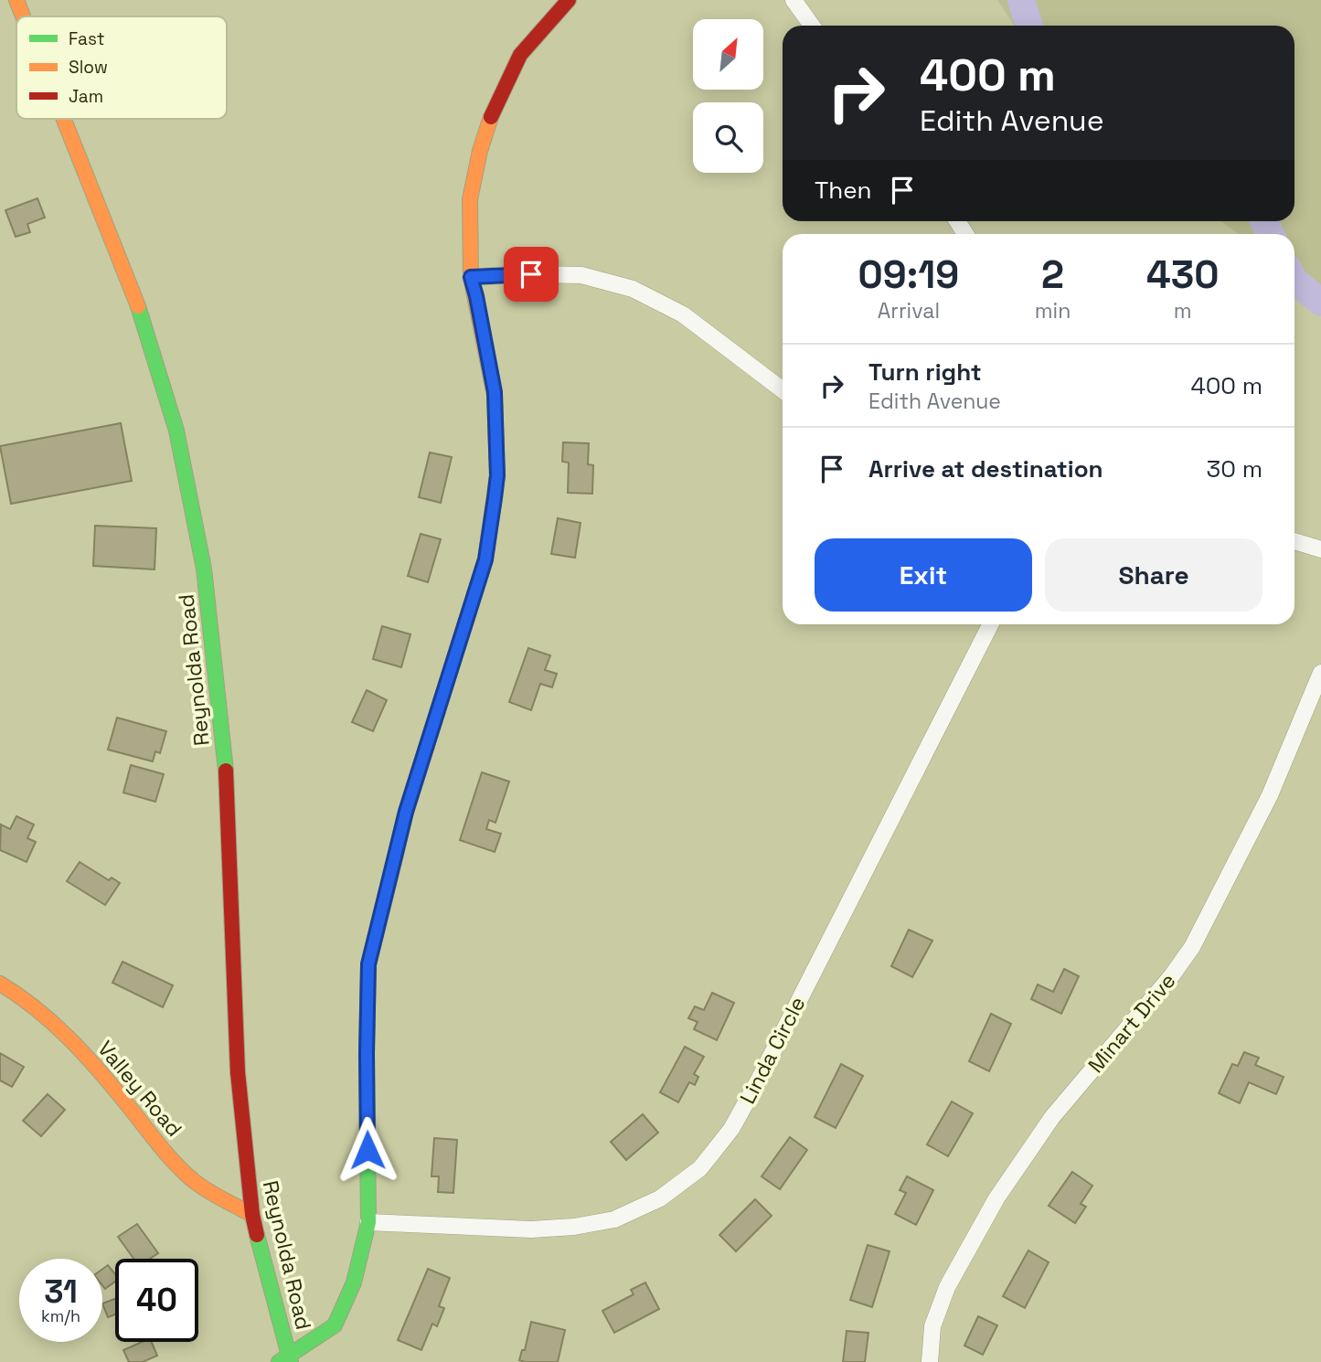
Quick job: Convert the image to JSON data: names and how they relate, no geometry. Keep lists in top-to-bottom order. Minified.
{"streets":{"street":["Reynolda Road","Minart Drive","Linda Circle","Valley Road"]},"crossings":[["Reynolda Road","Valley Road"]],"legend":["Fast","Slow","Jam"],"north":"top right","page":{"turn":["400 m","Edith Avenue"],"then":"Then","eta":["09:19","Arrival","2","min","430","m"],"list":[{"name":"Turn right","note":"Edith Avenue","value":"400 m"},{"name":"Arrive at destination","value":"30 m"}],"buttons":["Exit","Share"],"speed":"31 km/h","limit":"40"}}
